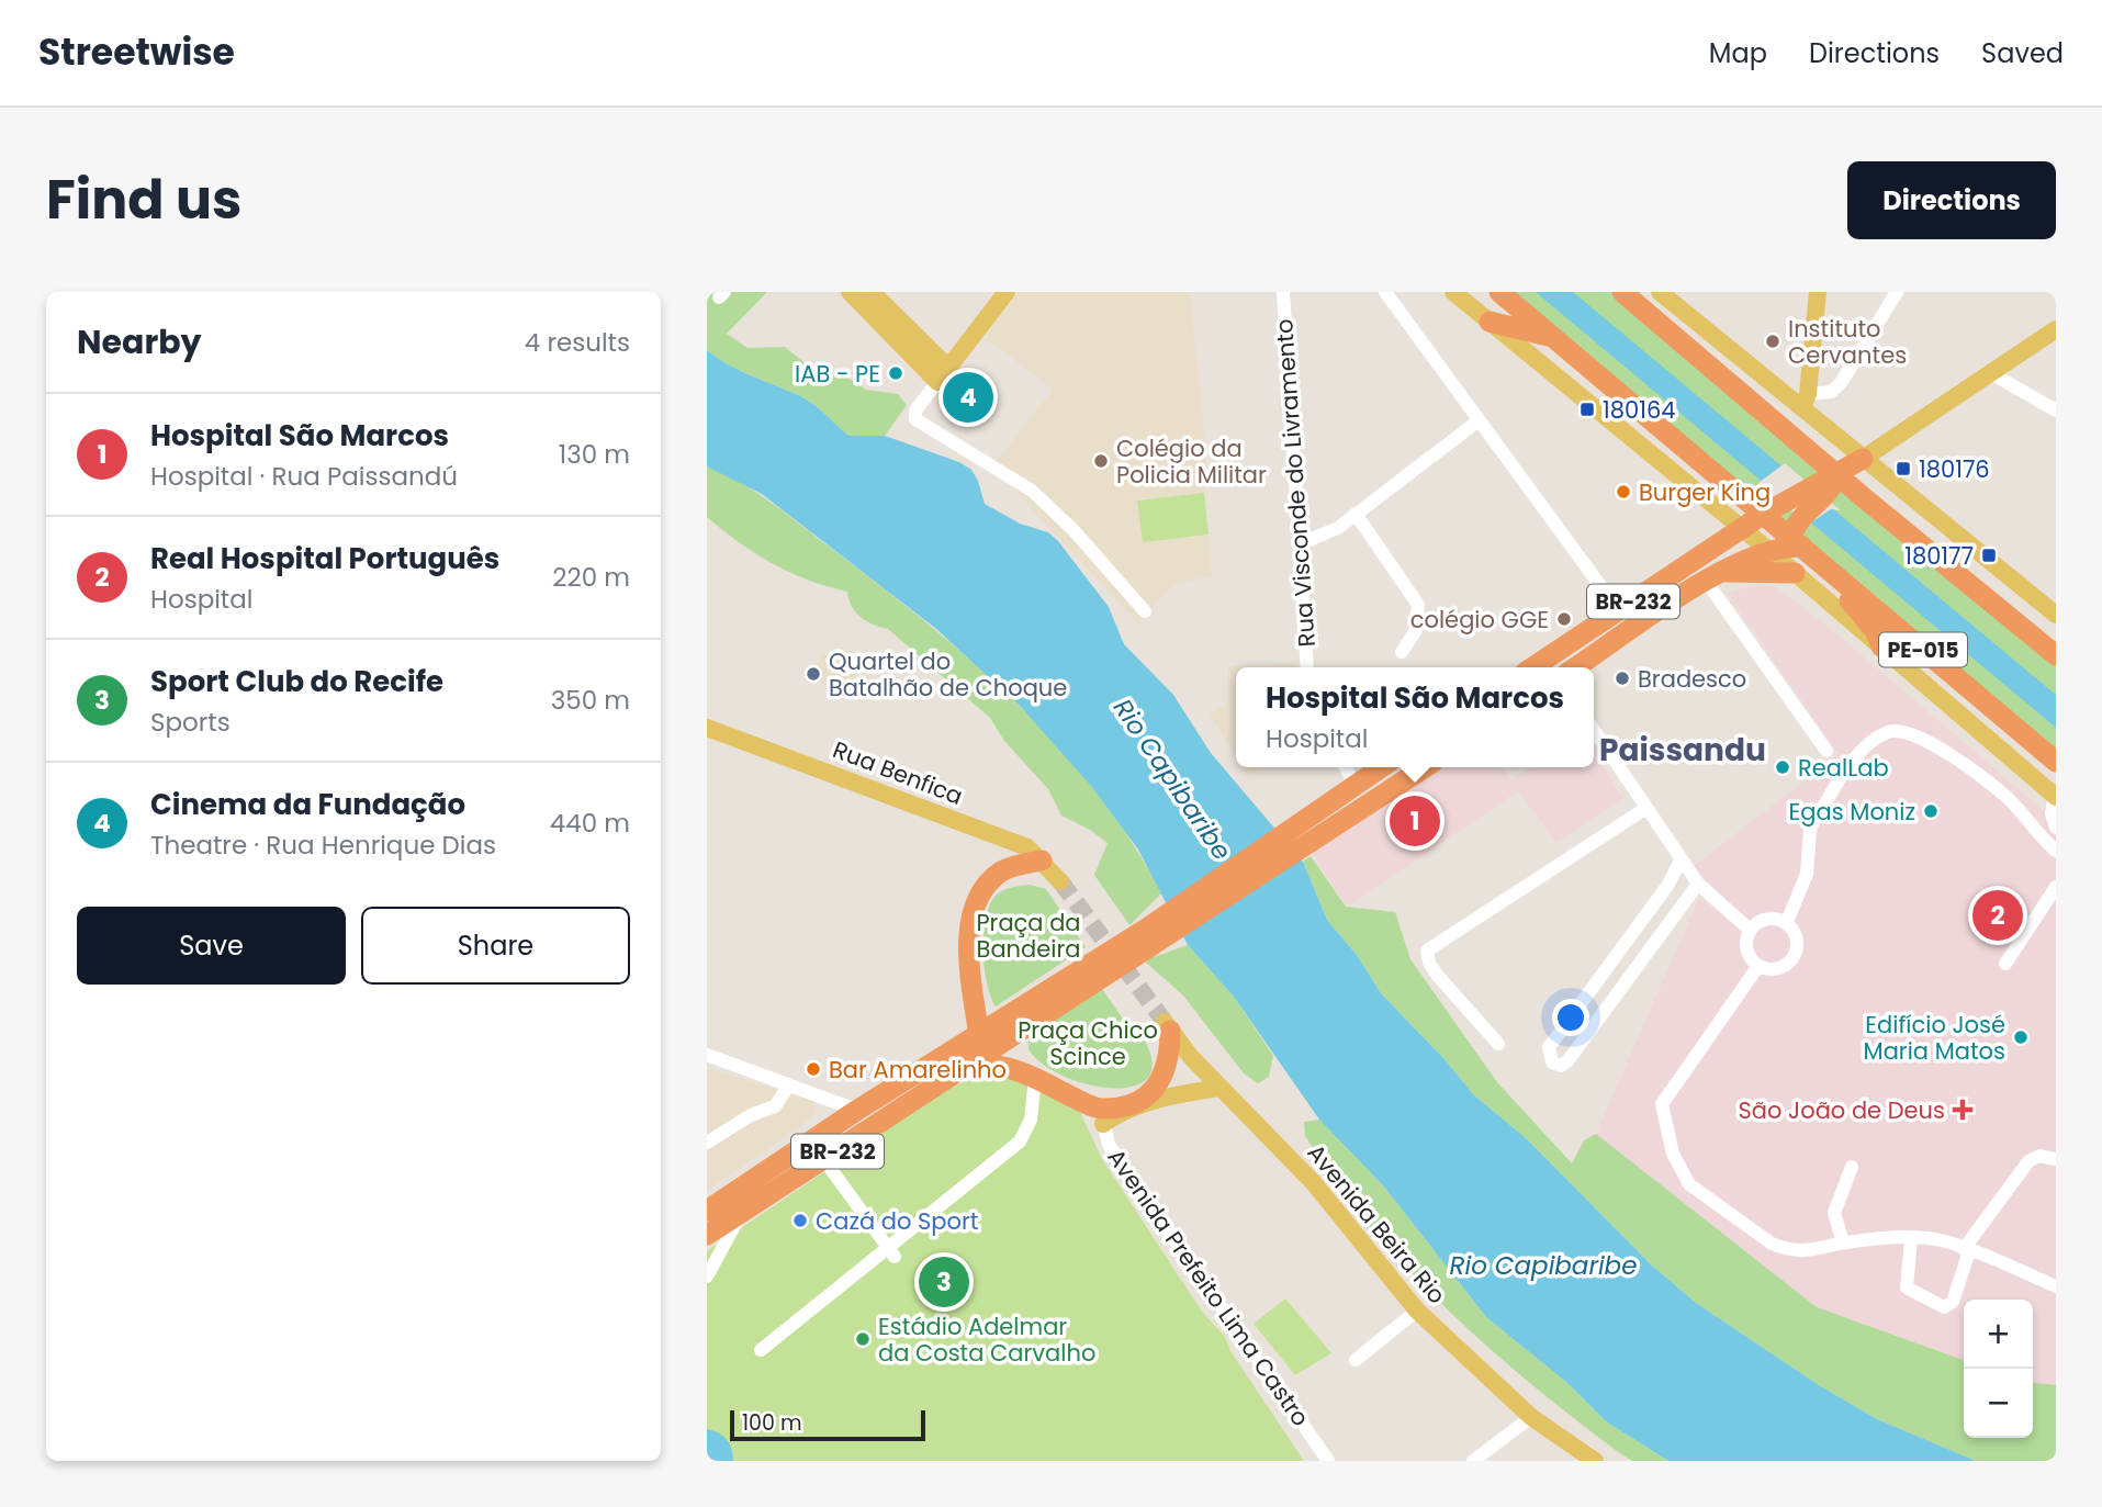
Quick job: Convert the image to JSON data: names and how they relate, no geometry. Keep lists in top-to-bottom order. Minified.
{"streets":{"highway":["BR-232","PE-015"],"main road":["Rua Benfica","Avenida Beira Rio"],"street":["Rua Visconde do Livramento","Avenida Prefeito Lima Castro"]},"crossings":[["BR-232","PE-015"]],"districts":["Paissandu"],"water":["Rio Capibaribe"],"parks":["Praça da Bandeira","Praça Chico Scince"],"places":{"other":["Instituto Cervantes","IAB - PE","Colégio da Policia Militar","Burger King","colégio GGE","Quartel do Batalhão de Choque","Bradesco","RealLab","Egas Moniz","Edifício José Maria Matos","Bar Amarelinho","Cazá do Sport","Estádio Adelmar da Costa Carvalho"],"transit":["180164","180176","180177"],"health":["São João de Deus"]},"scale_bar":"100 m","page":{"header":"Streetwise","nav":["Map","Directions","Saved"],"title":"Find us","buttons":["Directions",["Save","Share"]],"heading":["Nearby","4 results"],"pins":["4","1","2","3"],"list":[{"mark":"1","name":"Hospital São Marcos","note":"Hospital · Rua Paissandú","value":"130 m"},{"mark":"2","name":"Real Hospital Português","note":"Hospital","value":"220 m"},{"mark":"3","name":"Sport Club do Recife","note":"Sports","value":"350 m"},{"mark":"4","name":"Cinema da Fundação","note":"Theatre · Rua Henrique Dias","value":"440 m"}],"popup":["Hospital São Marcos","Hospital"],"map_buttons":["+","−"],"scale":"100 m"}}
